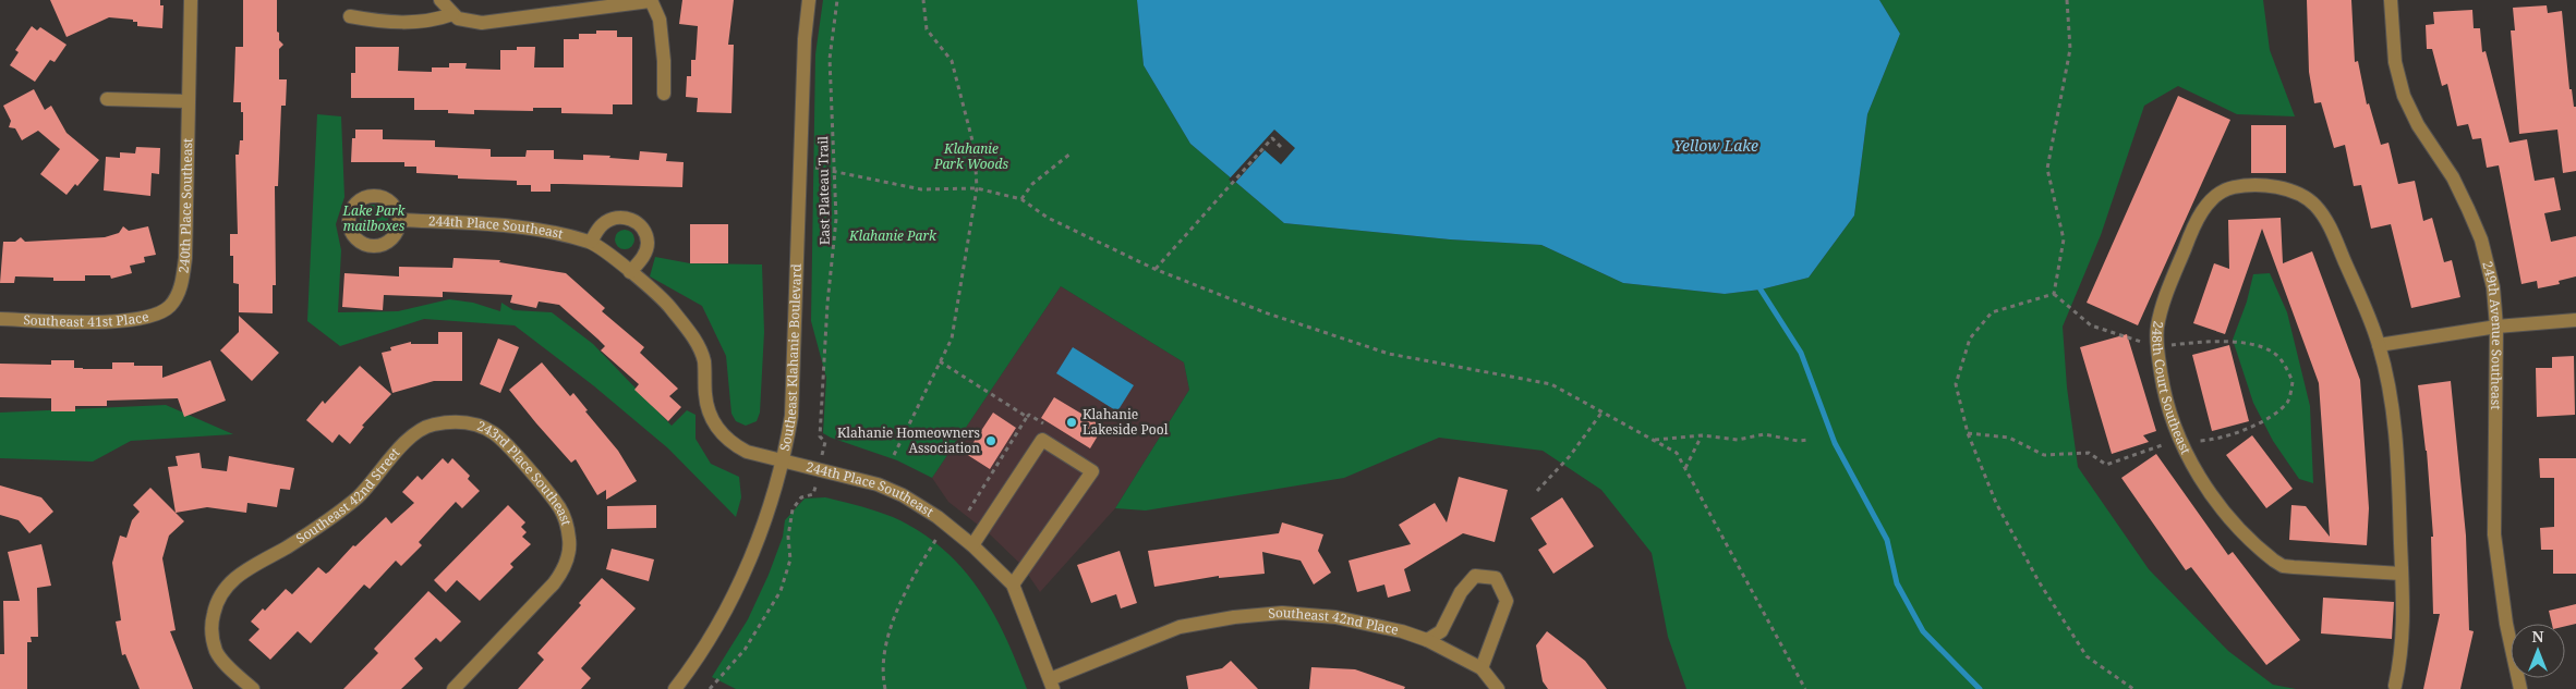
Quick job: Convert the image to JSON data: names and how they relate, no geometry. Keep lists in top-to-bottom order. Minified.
{"streets":{"street":["240th Place Southeast","244th Place Southeast","Southeast 41st Place","249th Avenue Southeast","Southeast Klahanie Boulevard","248th Court Southeast","243rd Place Southeast","Southeast 42nd Street","Southeast 42nd Place"],"path":["East Plateau Trail"]},"crossings":[["240th Place Southeast","Southeast 41st Place"],["244th Place Southeast","Southeast Klahanie Boulevard"],["244th Place Southeast","Southeast 42nd Place"],["243rd Place Southeast","Southeast 42nd Street"]],"water":["Yellow Lake"],"parks":["Klahanie Park Woods","Lake Park mailboxes","Klahanie Park"],"places":["Klahanie Lakeside Pool","Klahanie Homeowners Association"],"north":"top"}
